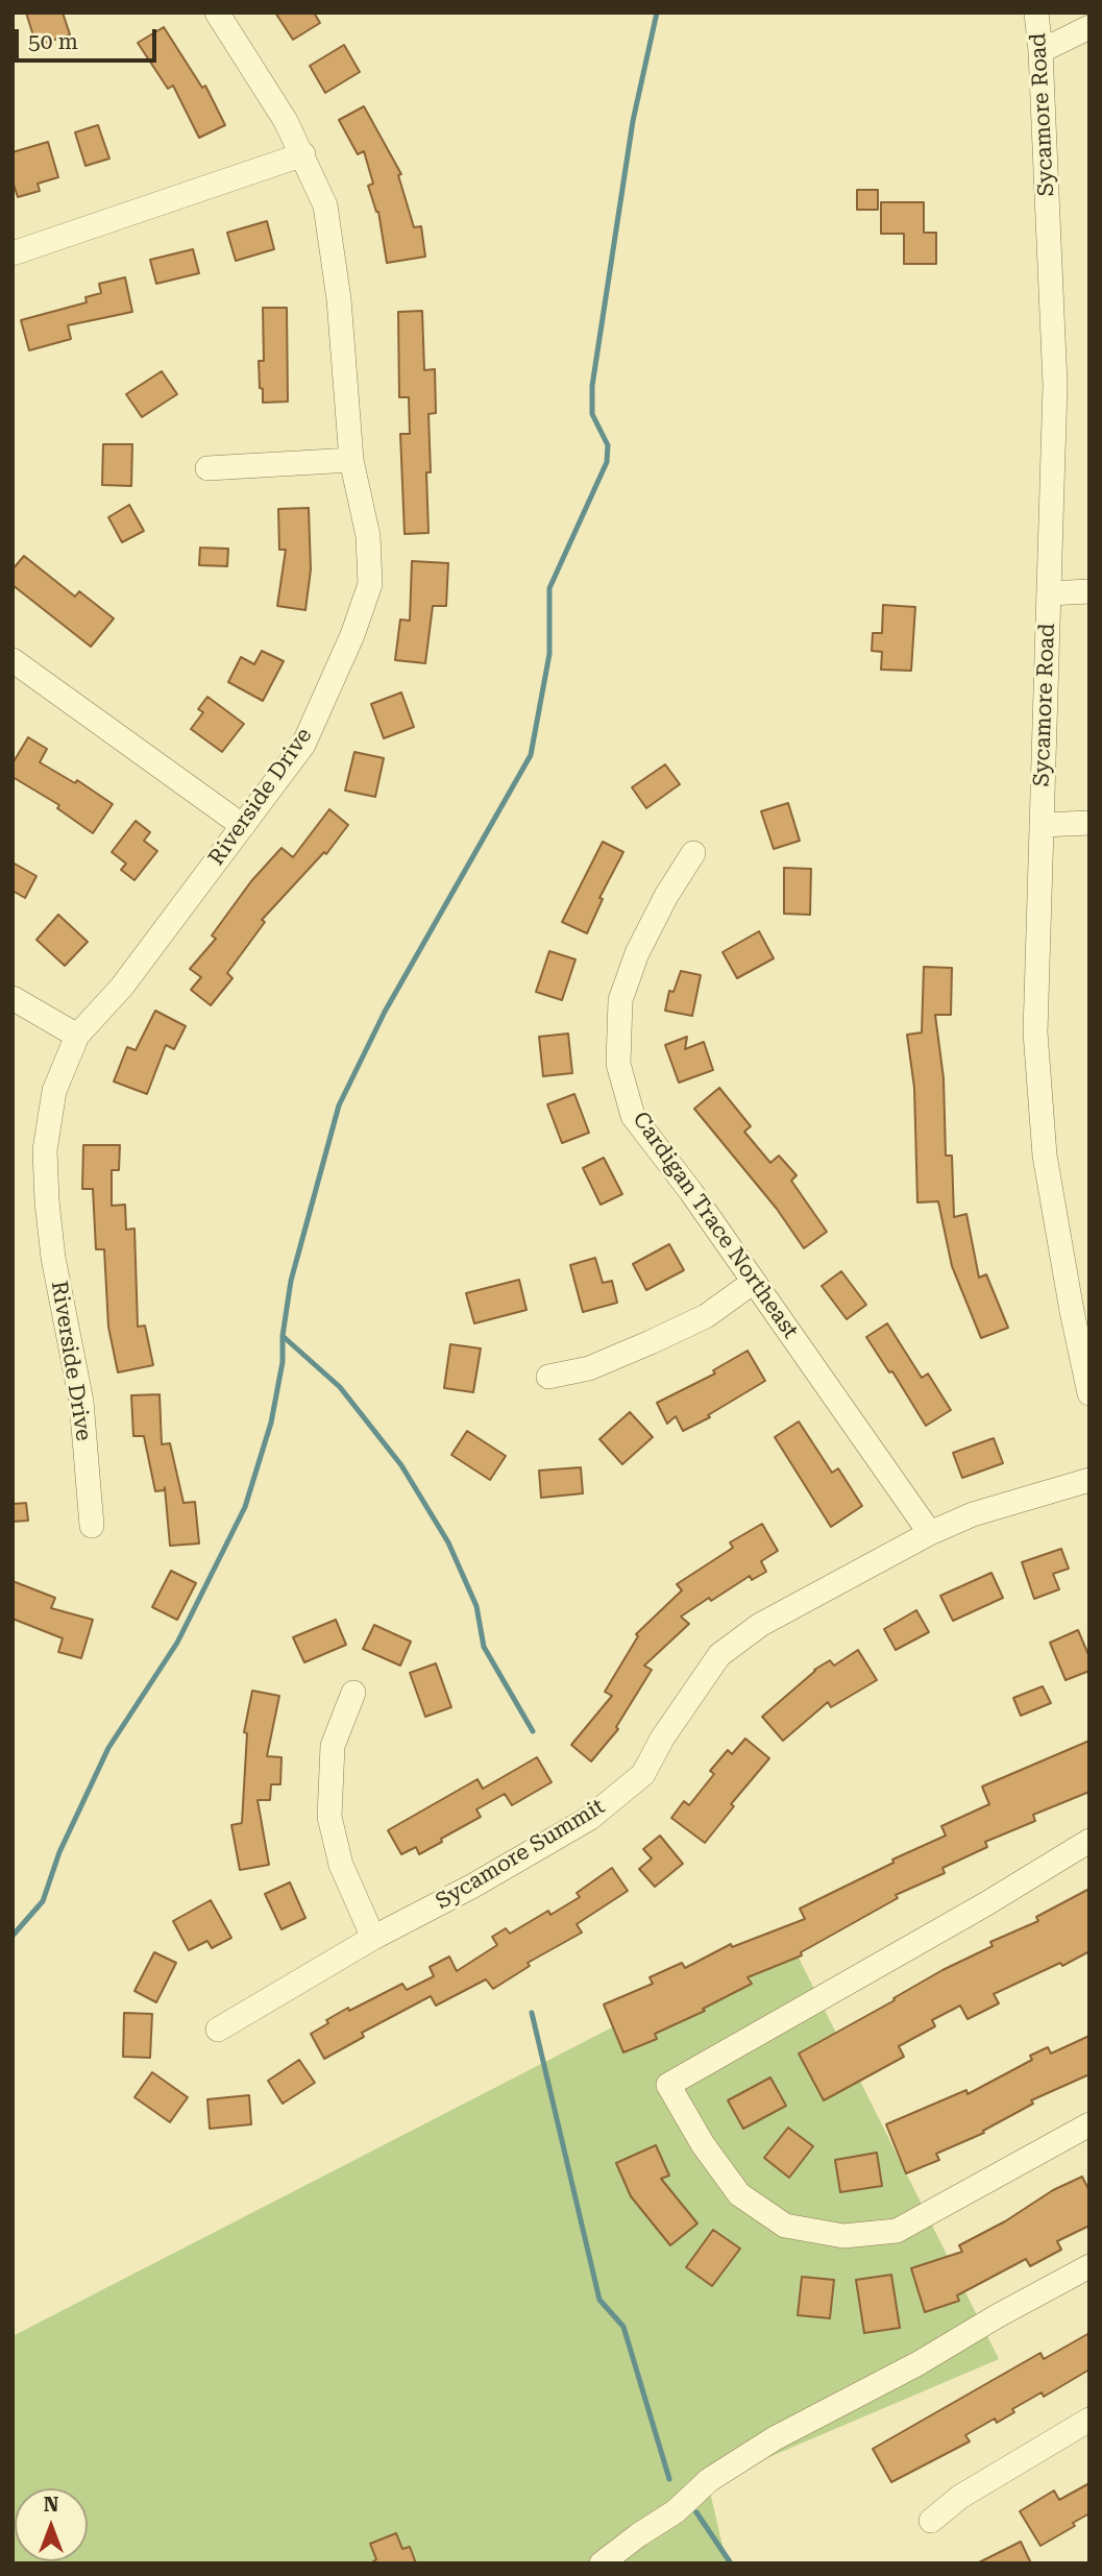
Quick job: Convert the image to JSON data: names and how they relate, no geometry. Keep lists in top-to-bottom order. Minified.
{"streets":{"street":["Sycamore Road","Riverside Drive","Cardigan Trace Northeast","Sycamore Summit"]},"crossings":[["Cardigan Trace Northeast","Sycamore Summit"]],"scale_bar":"50 m","north":"top"}
